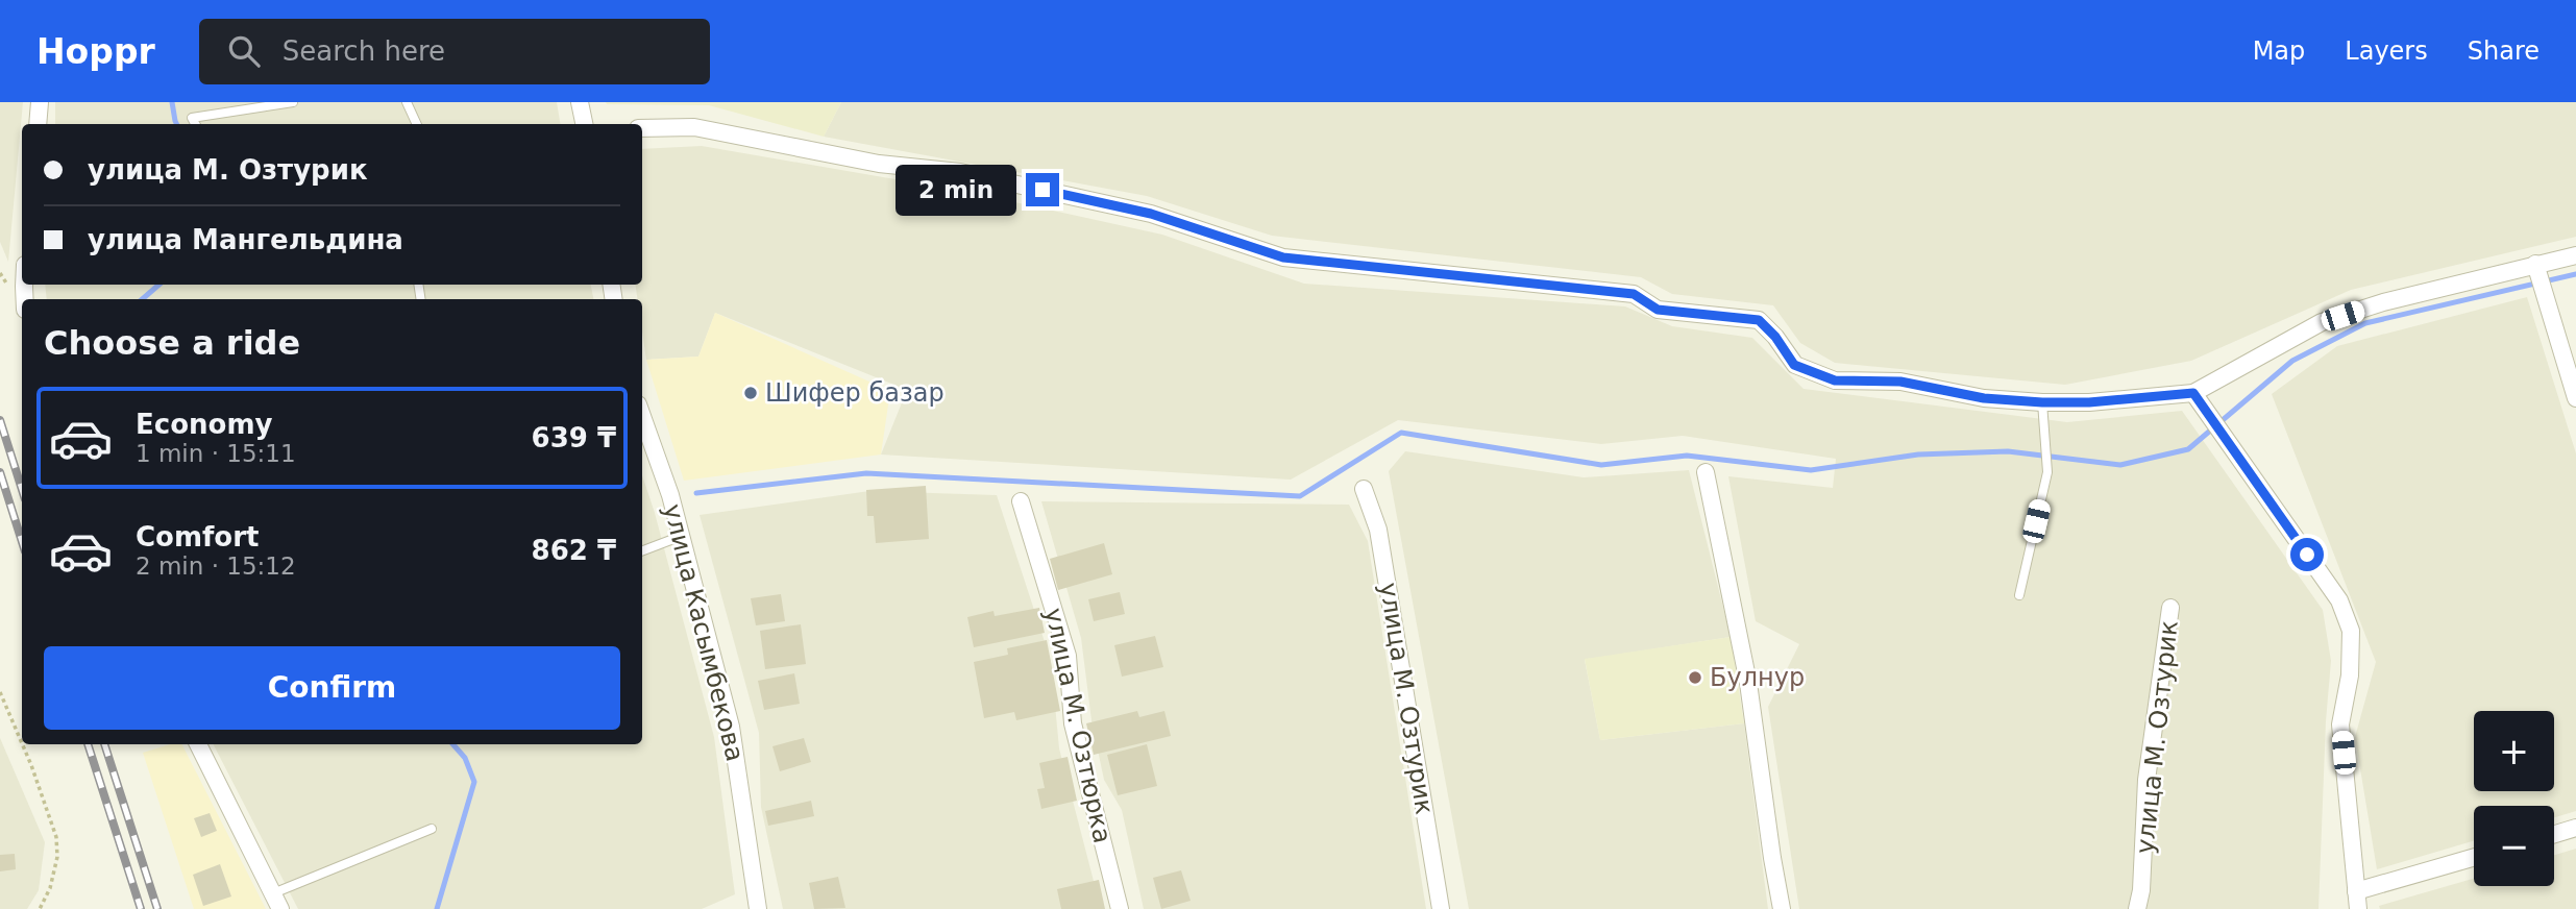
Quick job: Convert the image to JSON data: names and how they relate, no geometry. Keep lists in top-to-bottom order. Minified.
{"streets":{"street":["улица Касымбекова","улица М. Озтурик","улица М. Озтюрка"]},"places":["Шифер базар","Булнур"],"page":{"header":"Hoppr","search":"Search here","nav":["Map","Layers","Share"],"banner":["улица М. Озтурик","улица Мангельдина"],"bubble":"2 min","heading":"Choose a ride","list":[{"name":"Economy","note":"1 min · 15:11","value":"639 ₸"},{"name":"Comfort","note":"2 min · 15:12","value":"862 ₸"}],"buttons":"Confirm","map_buttons":["+","−"]}}
